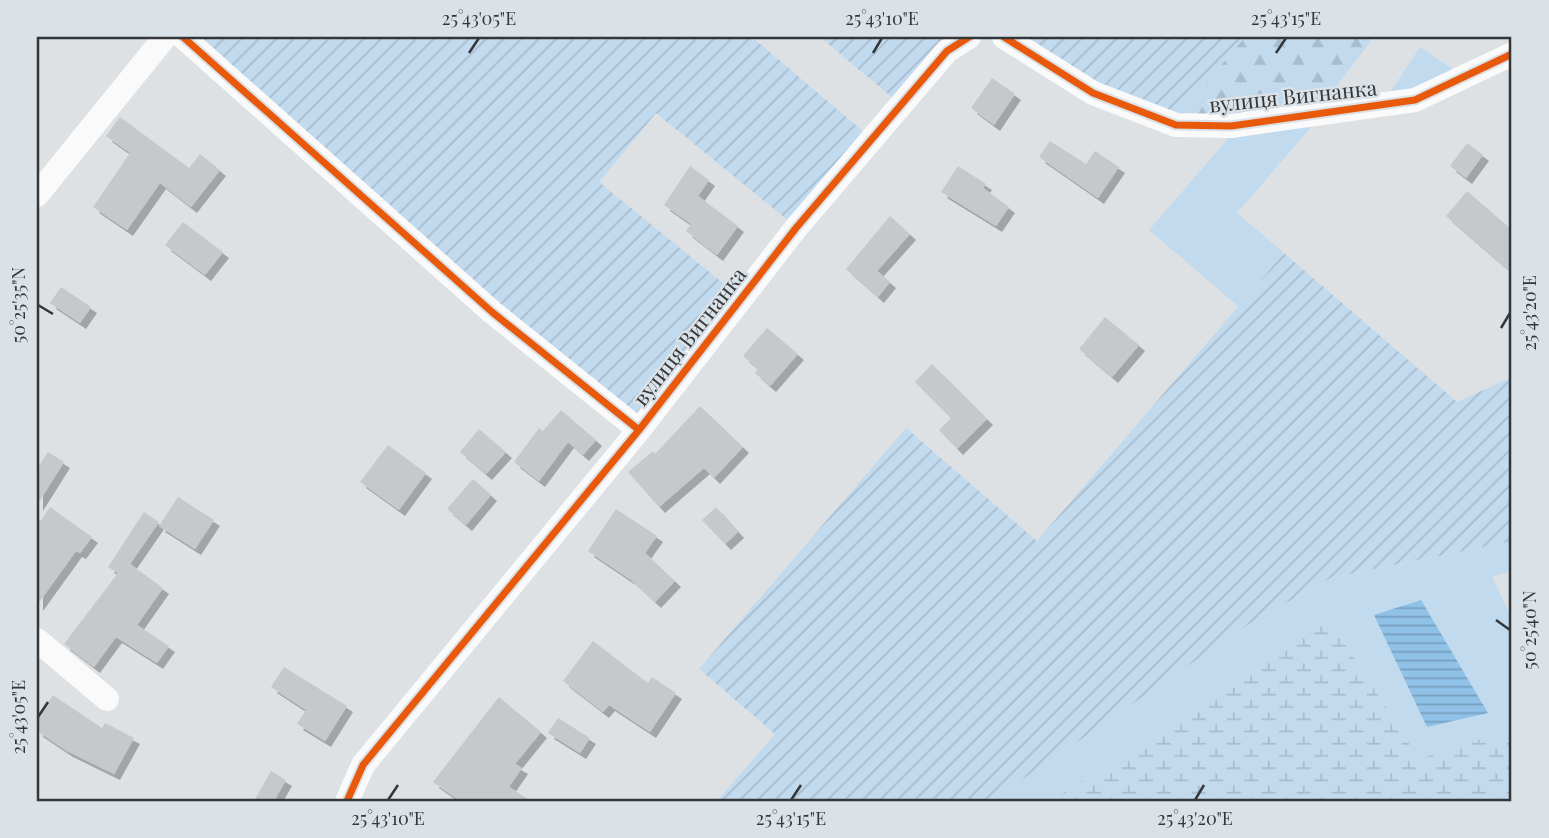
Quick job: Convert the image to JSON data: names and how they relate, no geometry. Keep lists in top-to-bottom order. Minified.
{"streets":{"street":["вулиця Вигнанка"]},"coordinates":["25°43'05\"E","25°43'10\"E","25°43'15\"E","50°25'35\"N","25°43'20\"E","50°25'40\"N"]}
